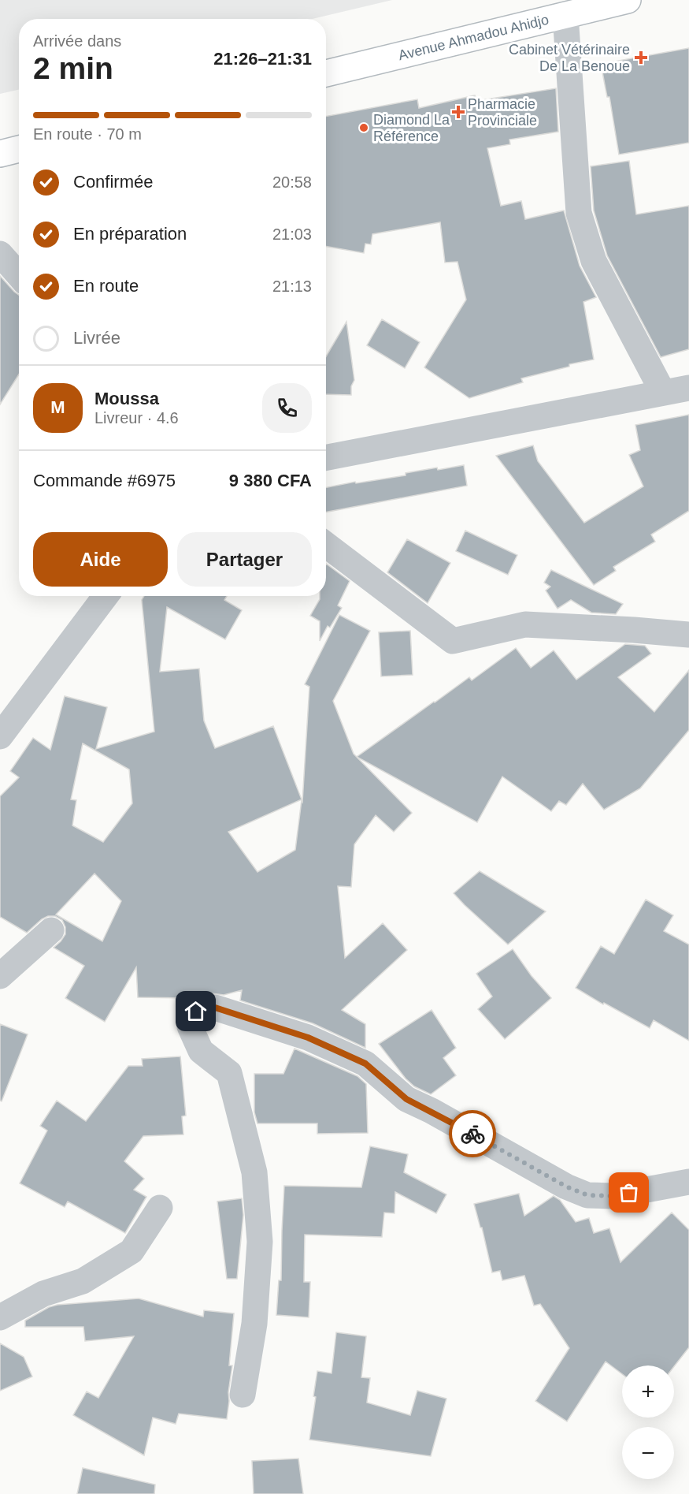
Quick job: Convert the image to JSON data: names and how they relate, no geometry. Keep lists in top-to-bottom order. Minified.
{"streets":{"main road":["Avenue Ahmadou Ahidjo"]},"places":{"health":["Cabinet Vétérinaire De La Benoue","Pharmacie Provinciale"],"other":["Diamond La Référence"]},"page":{"heading":["2 min","Arrivée dans","21:26–21:31"],"panel":["Moussa","Livreur · 4.6","Commande #6975","9 380 CFA"],"bar":"En route · 70 m","list":[["Confirmée","20:58"],["En préparation","21:03"],["En route","21:13"],"Livrée"],"round":"M","buttons":["Aide","Partager"],"map_buttons":["+","−"]}}
